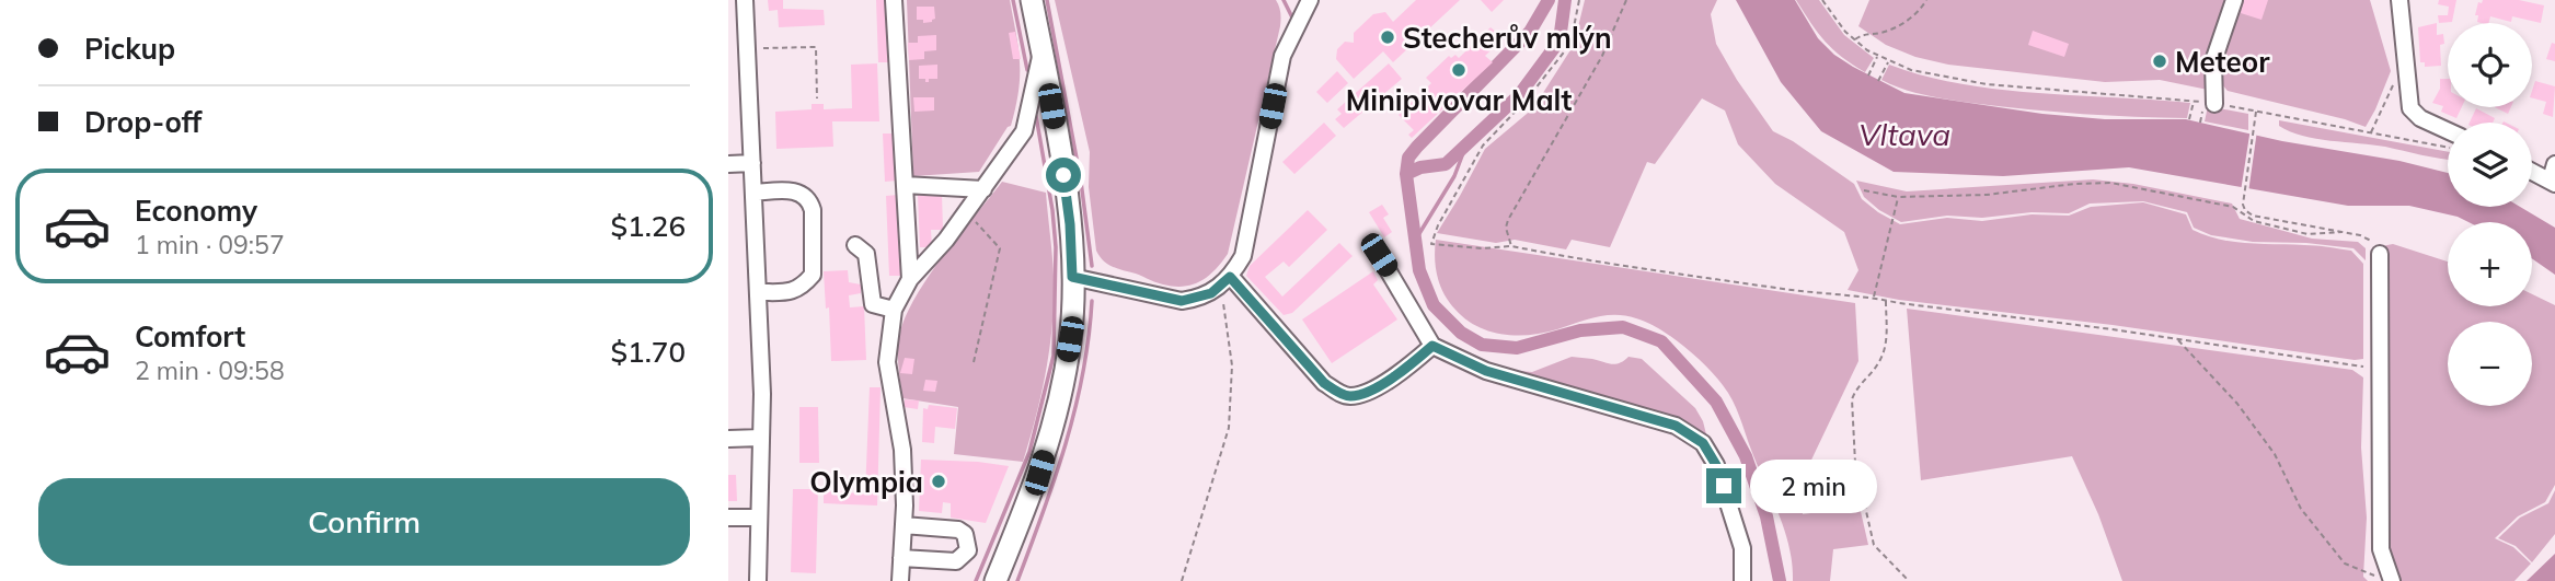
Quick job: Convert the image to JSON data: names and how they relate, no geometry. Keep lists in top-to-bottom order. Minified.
{"water":["Vltava"],"places":["Stecherův mlýn","Meteor","Minipivovar Malt","Olympia"],"page":{"banner":["Pickup","Drop-off"],"map_buttons":["+","−"],"list":[{"name":"Economy","note":"1 min · 09:57","value":"$1.26"},{"name":"Comfort","note":"2 min · 09:58","value":"$1.70"}],"bubble":"2 min","buttons":"Confirm"}}
